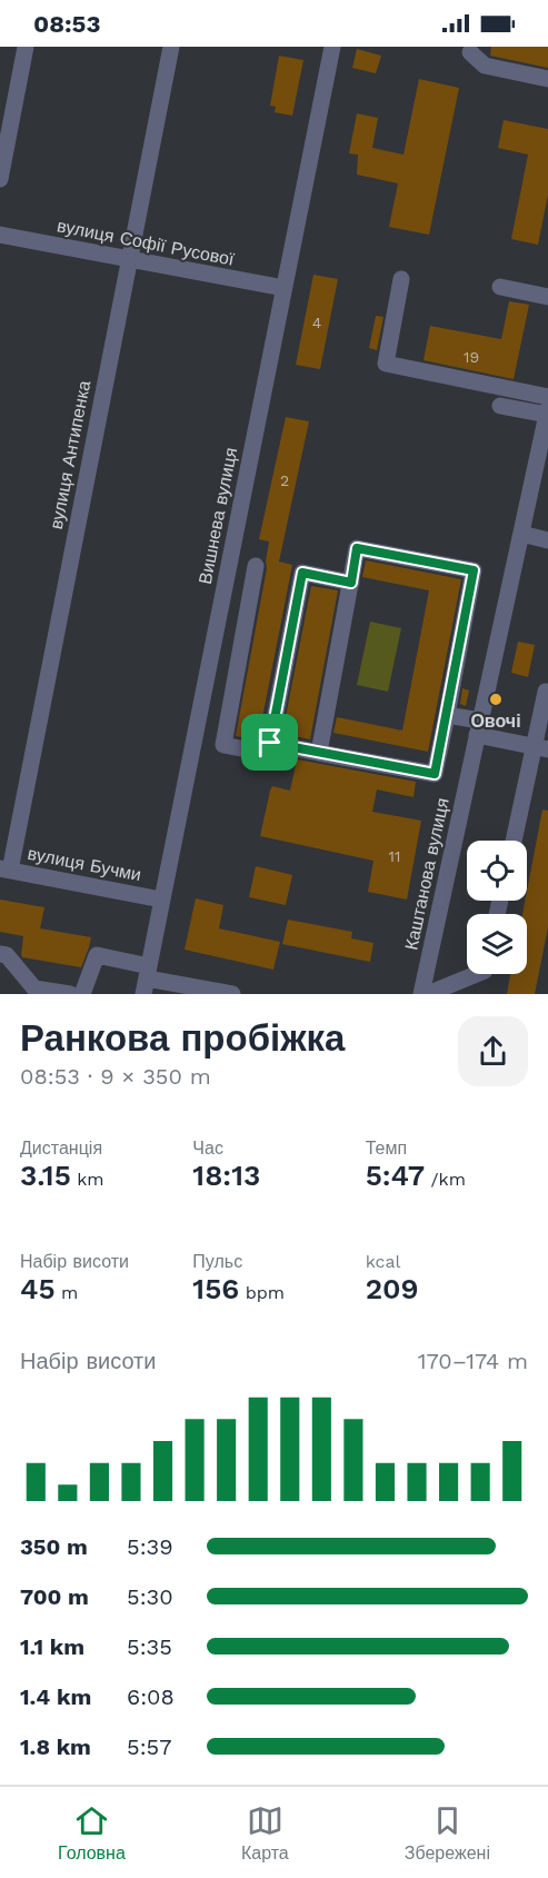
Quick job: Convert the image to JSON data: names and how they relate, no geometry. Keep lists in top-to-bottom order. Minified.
{"streets":{"street":["вулиця Софії Русової","вулиця Антипенка","Вишнева вулиця","вулиця Бучми","Каштанова вулиця"]},"crossings":[["вулиця Софії Русової","вулиця Антипенка"],["вулиця Софії Русової","Вишнева вулиця"],["вулиця Антипенка","вулиця Бучми"],["Вишнева вулиця","вулиця Бучми"]],"places":["Овочі"],"house_numbers":["4","19","2","11"],"page":{"status":"08:53","heading":["Ранкова пробіжка","08:53 · 9 × 350 m"],"stats":[["Дистанція","3.15 km"],["Час","18:13"],["Темп","5:47 /km"],["Набір висоти","45 m"],["Пульс","156 bpm"],["kcal","209"]],"chart":["Набір висоти","170–174 m"],"list":[{"name":"350 m","note":"5:39"},{"name":"700 m","note":"5:30"},{"name":"1.1 km","note":"5:35"},{"name":"1.4 km","note":"6:08"},{"name":"1.8 km","note":"5:57"}],"tabs":["Головна","Карта","Збережені"]}}
